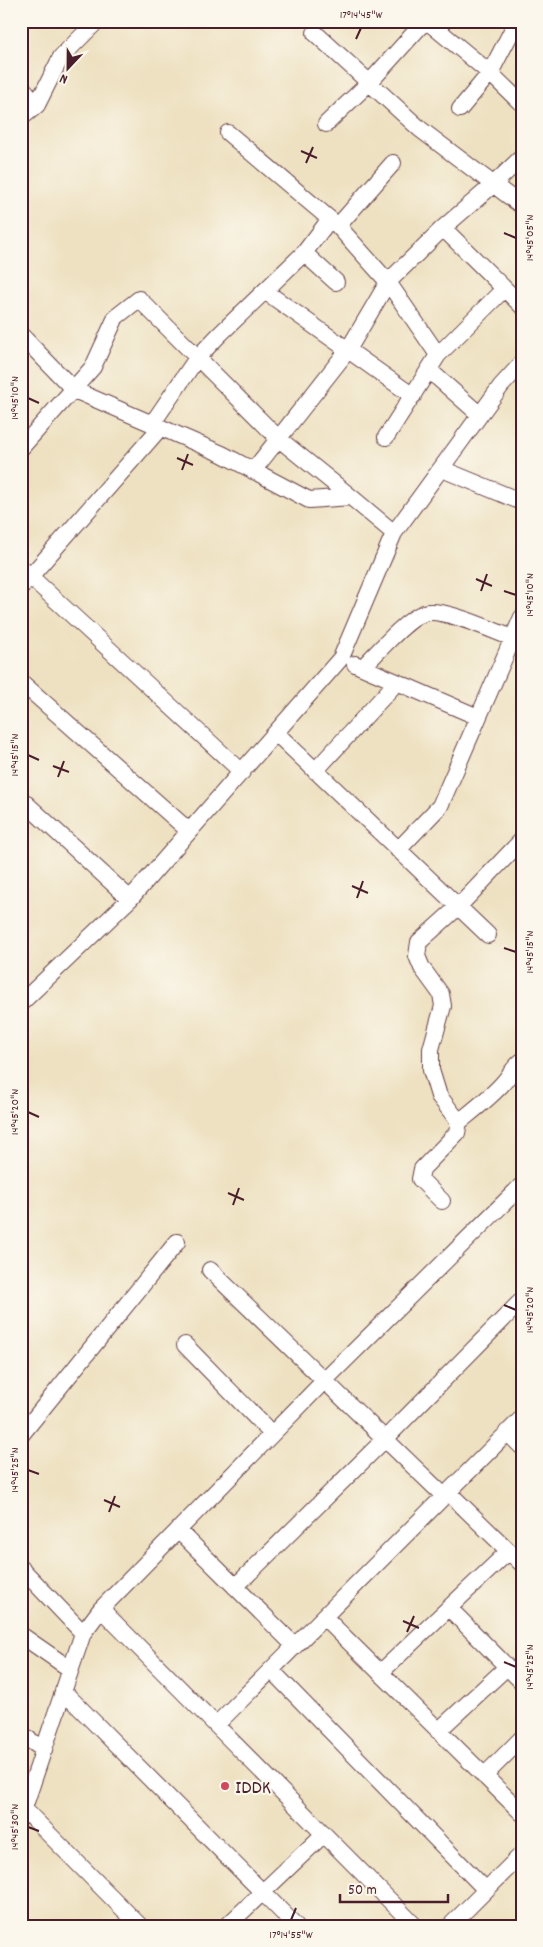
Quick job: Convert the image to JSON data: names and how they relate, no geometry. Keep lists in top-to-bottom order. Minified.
{"places":["IDDK"],"scale_bar":"50 m","north":"bottom","coordinates":["17°14'45\"W","14°45'05\"N","14°45'10\"N","14°45'15\"N","14°45'20\"N","14°45'25\"N","14°45'30\"N","17°14'55\"W"]}
